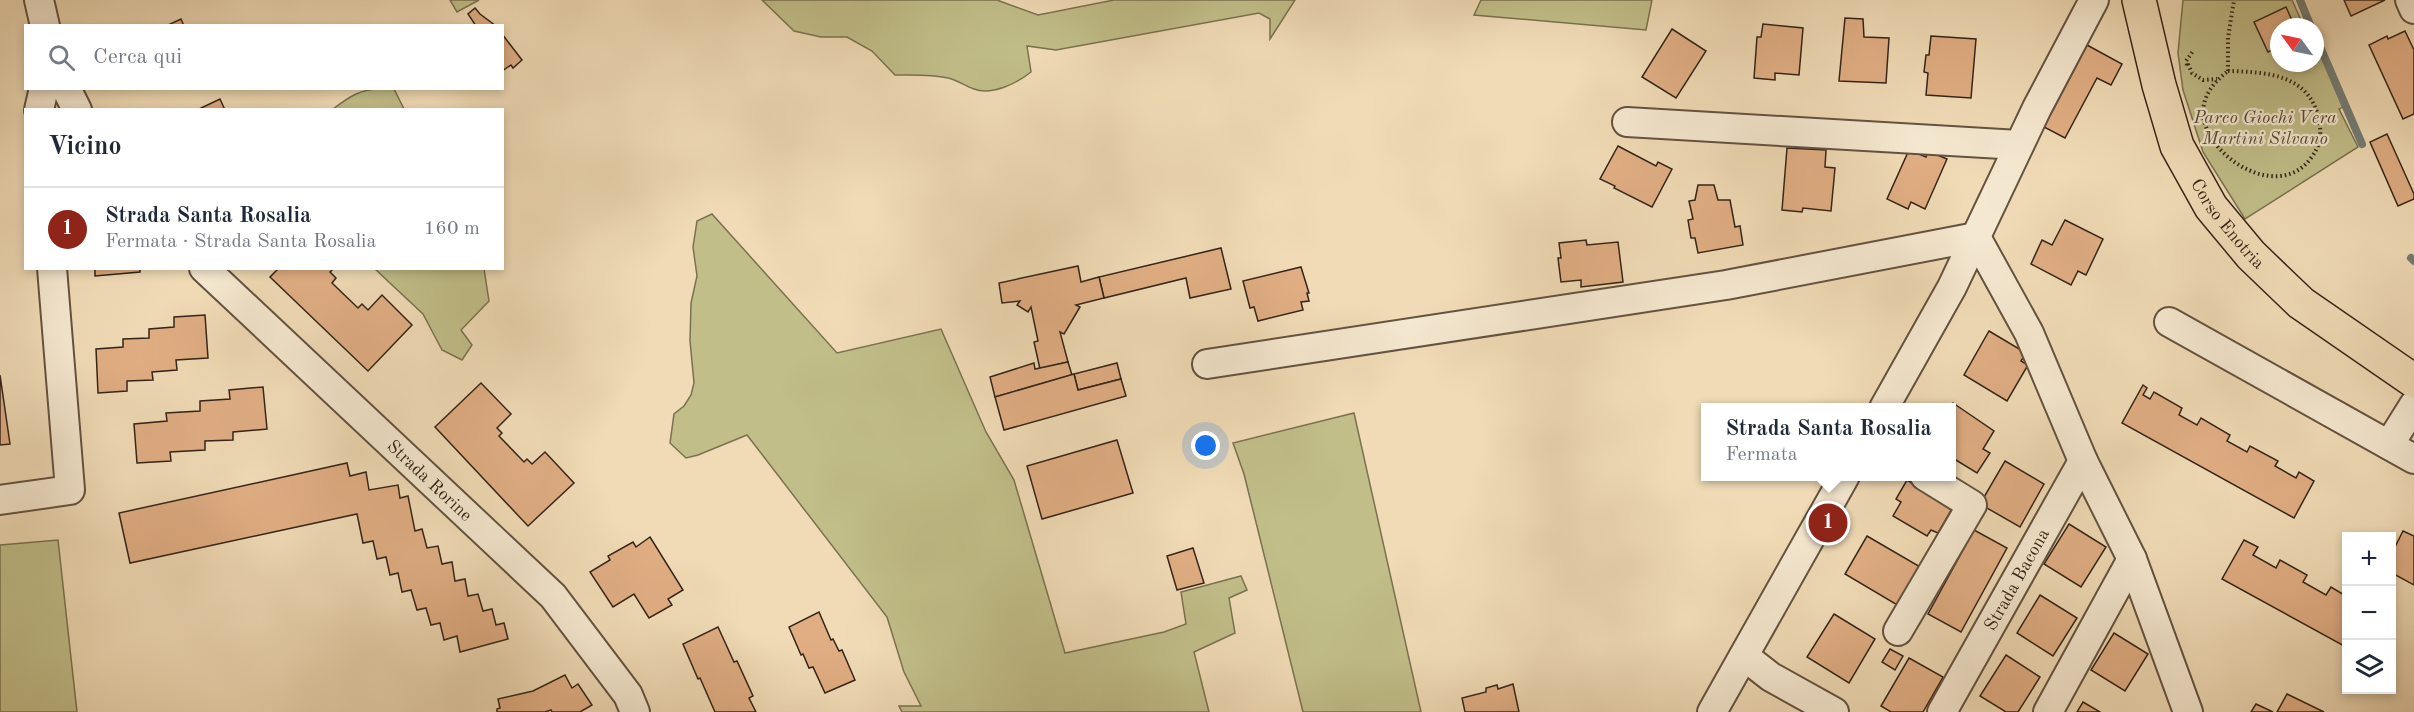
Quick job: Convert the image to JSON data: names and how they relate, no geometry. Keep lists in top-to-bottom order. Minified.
{"streets":{"main road":["Corso Enotria"],"street":["Strada Rorine","Strada Bacona"]},"parks":["Parco Giochi Vera Martini Silvano"],"north":"top left","page":{"search":"Cerca qui","heading":"Vicino","list":[{"mark":"1","name":"Strada Santa Rosalia","note":"Fermata · Strada Santa Rosalia","value":"160 m"}],"popup":["Strada Santa Rosalia","Fermata"],"pins":"1","map_buttons":["+","−"]}}
